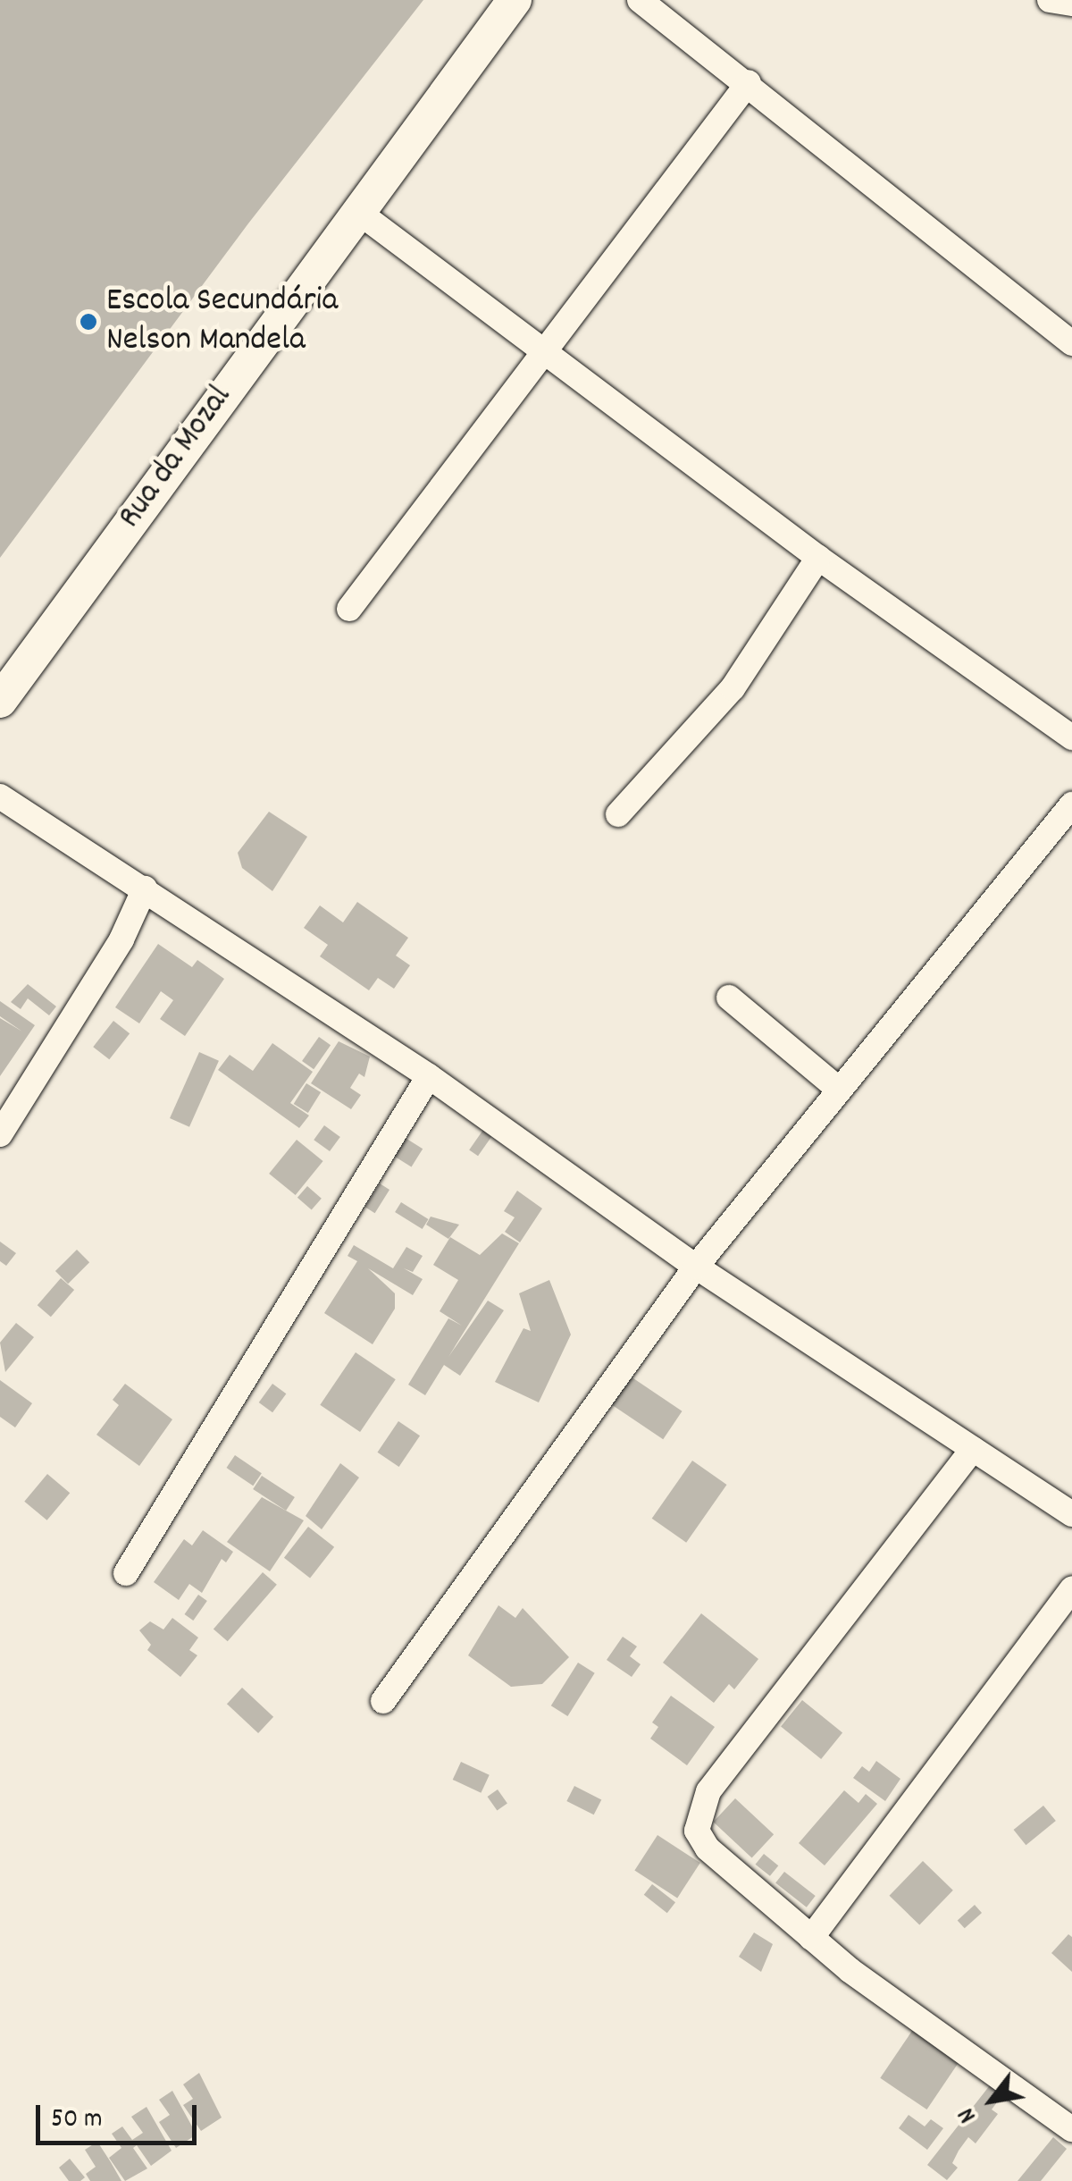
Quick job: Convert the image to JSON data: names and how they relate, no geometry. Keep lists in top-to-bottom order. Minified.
{"streets":{"main road":["Rua da Mozal"]},"places":["Escola Secundária Nelson Mandela"],"scale_bar":"50 m","north":"bottom left"}
